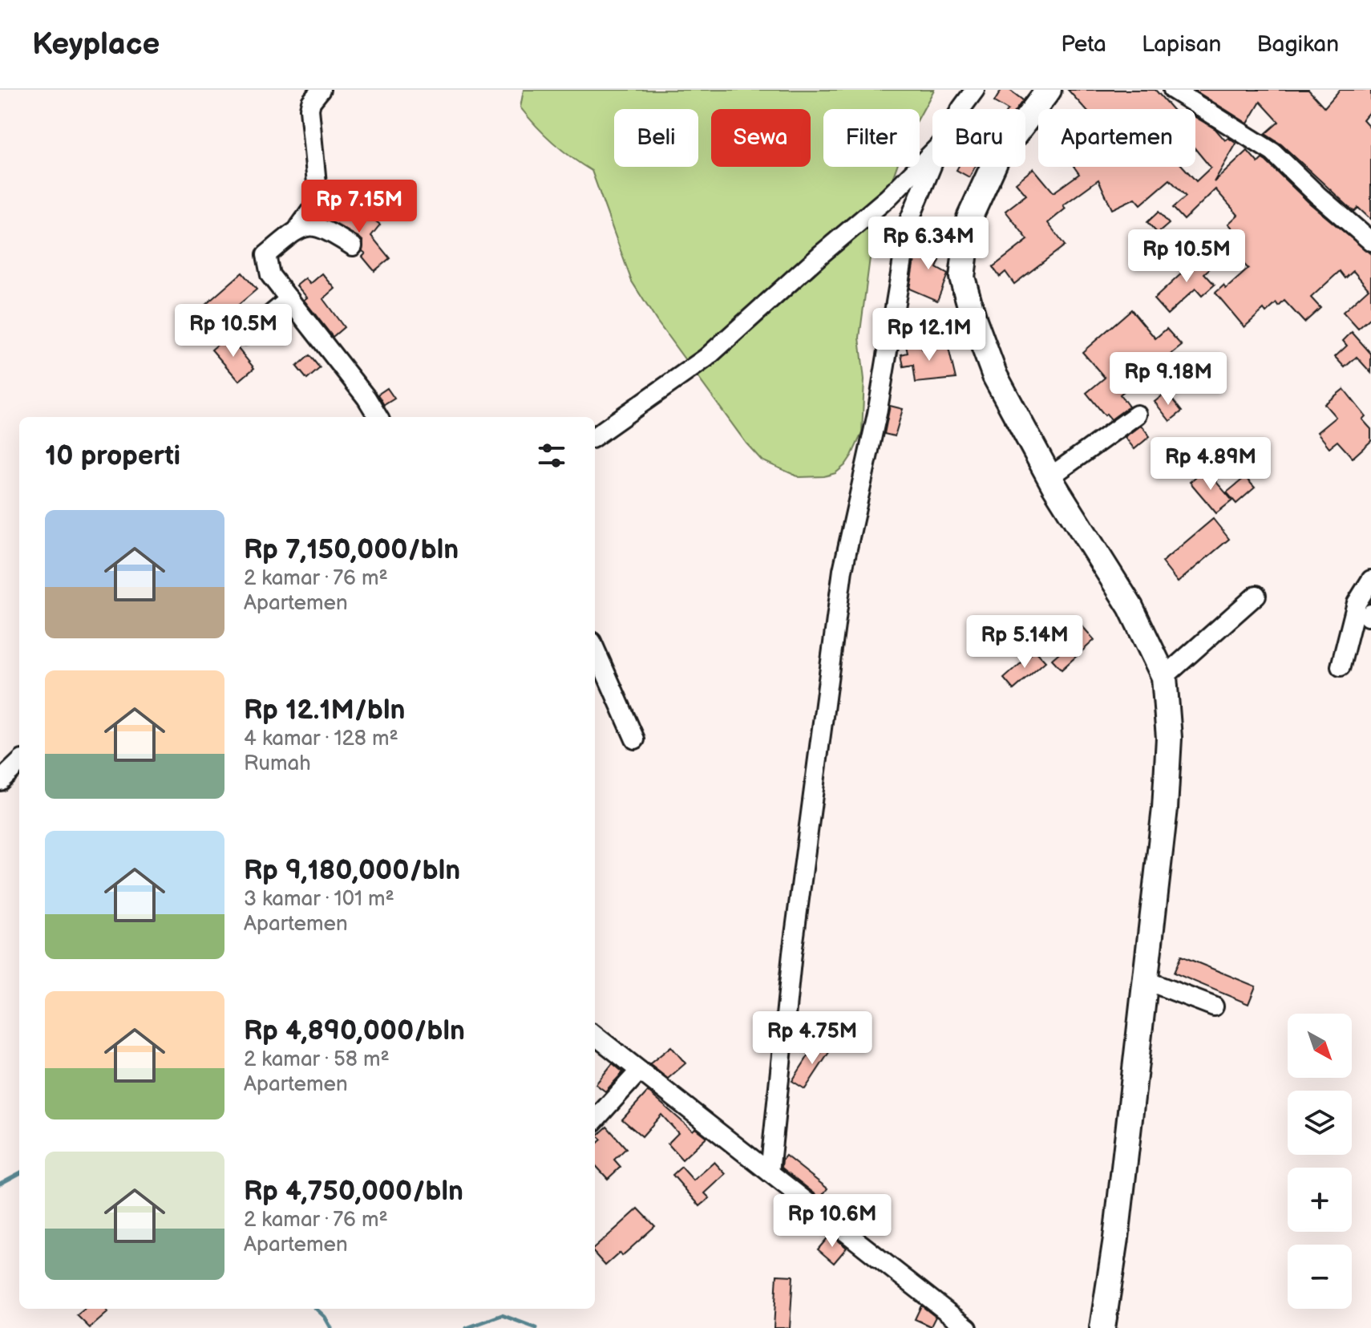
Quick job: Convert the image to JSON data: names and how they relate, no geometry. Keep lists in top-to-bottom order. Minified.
{"north":"bottom right","page":{"header":"Keyplace","nav":["Peta","Lapisan","Bagikan"],"chip":["Beli","Sewa","Filter","Baru","Apartemen"],"price":["Rp 7.15M","Rp 6.34M","Rp 10.5M","Rp 10.5M","Rp 12.1M","Rp 9.18M","Rp 4.89M","Rp 5.14M","Rp 4.75M","Rp 10.6M"],"heading":"10 properti","list":[{"name":"Rp 7,150,000/bln","note":"2 kamar · 76 m² · Apartemen"},{"name":"Rp 12.1M/bln","note":"4 kamar · 128 m² · Rumah"},{"name":"Rp 9,180,000/bln","note":"3 kamar · 101 m² · Apartemen"},{"name":"Rp 4,890,000/bln","note":"2 kamar · 58 m² · Apartemen"},{"name":"Rp 4,750,000/bln","note":"2 kamar · 76 m² · Apartemen"}],"map_buttons":["+","−"]}}
